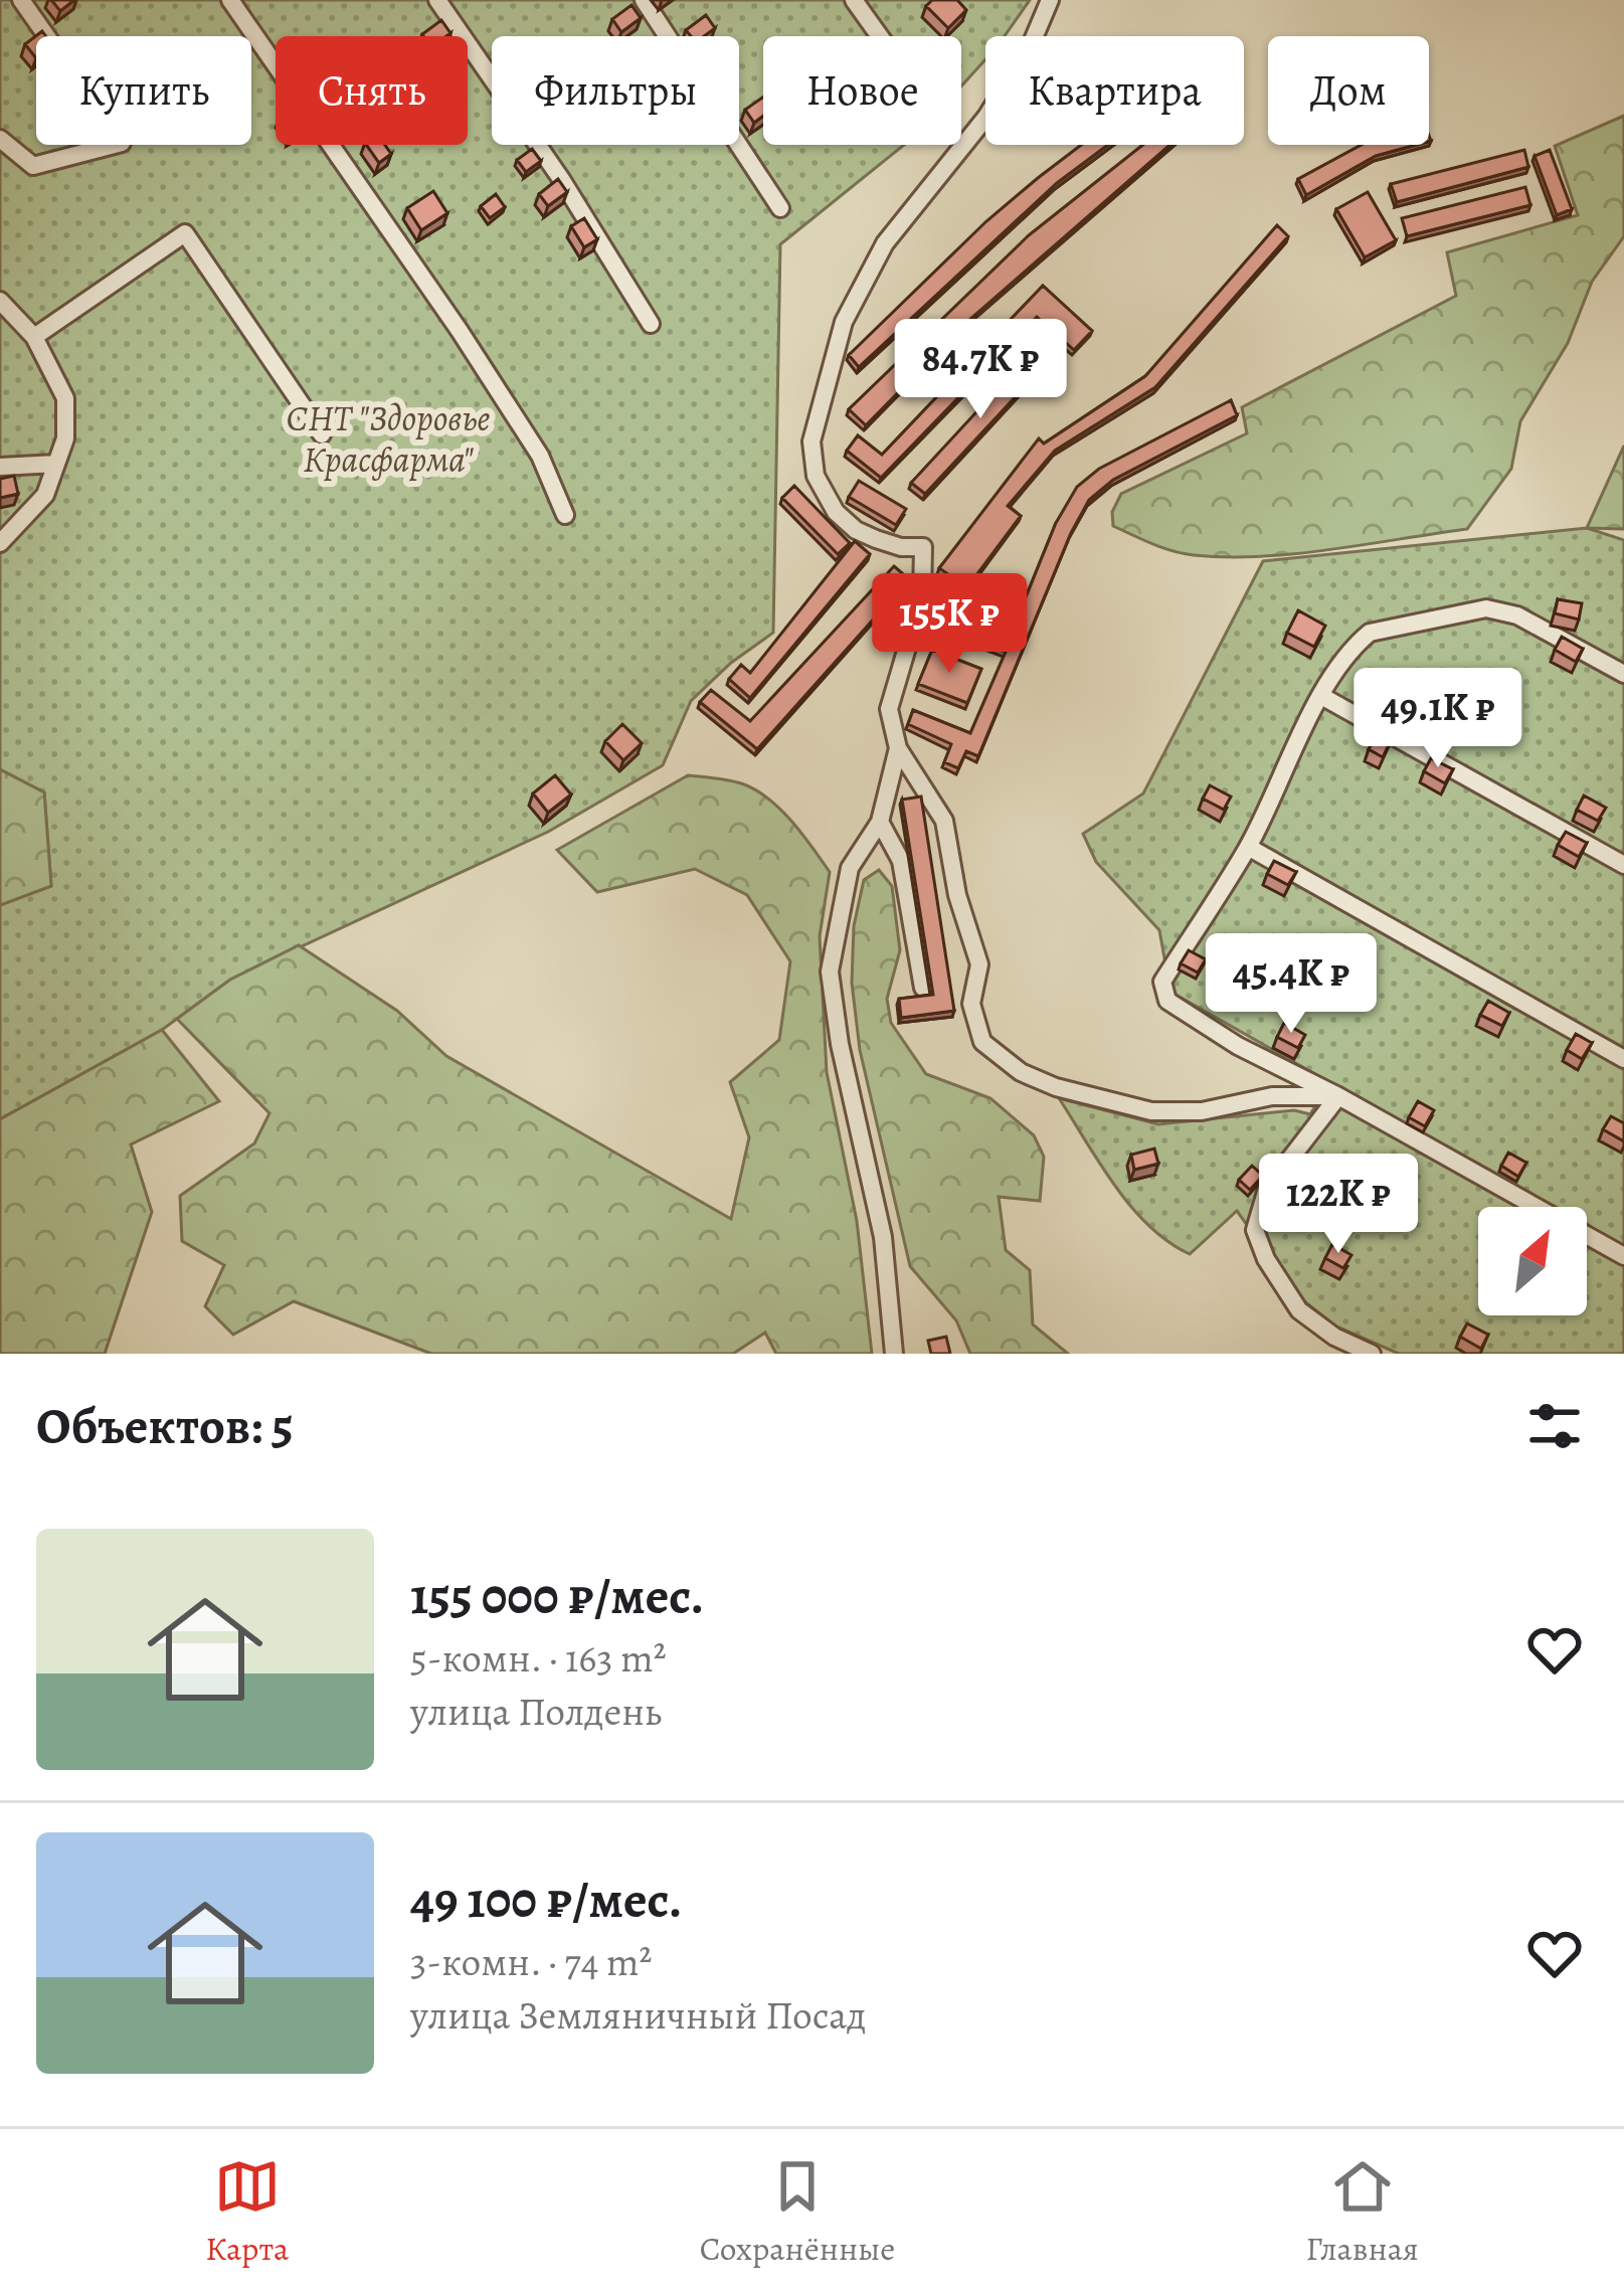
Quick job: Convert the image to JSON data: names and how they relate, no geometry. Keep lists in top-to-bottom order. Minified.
{"parks":["СНТ \"Здоровье Красфарма\""],"north":"top right","page":{"chip":["Купить","Снять","Фильтры","Новое","Квартира","Дом"],"price":["84.7K ₽","155K ₽","49.1K ₽","45.4K ₽","122K ₽"],"heading":"Объектов: 5","list":[{"name":"155 000 ₽/мес.","note":"5-комн. · 163 m² · улица Полдень"},{"name":"49 100 ₽/мес.","note":"3-комн. · 74 m² · улица Земляничный Посад"}],"tabs":["Карта","Сохранённые","Главная"]}}
